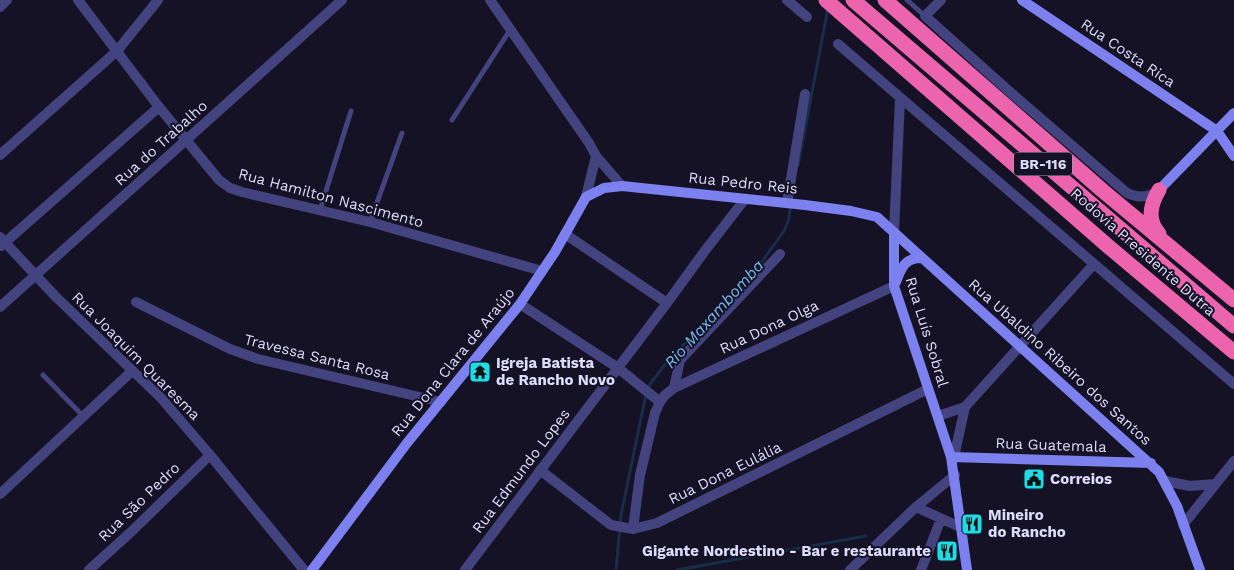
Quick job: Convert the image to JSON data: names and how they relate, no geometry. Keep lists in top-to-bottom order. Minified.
{"streets":{"highway":["BR-116","Rodovia Presidente Dutra"],"main road":["Rua Costa Rica","Rua Pedro Reis","Rua Luís Sobral","Rua Dona Clara de Araújo","Rua Ubaldino Ribeiro dos Santos","Rua Guatemala"],"street":["Rua do Trabalho","Rua Hamilton Nascimento","Rua Dona Olga","Rua Joaquim Quaresma","Travessa Santa Rosa","Rua Edmundo Lopes","Rua Dona Eulália","Rua São Pedro"]},"crossings":[["Rua do Trabalho","Rua Hamilton Nascimento"],["Rua do Trabalho","Rua Joaquim Quaresma"],["Rua Pedro Reis","Rua Luís Sobral"],["Rua Pedro Reis","Rua Ubaldino Ribeiro dos Santos"],["Rua Pedro Reis","Rua Edmundo Lopes"],["Rua Hamilton Nascimento","Rua Dona Clara de Araújo"],["Rua Dona Olga","Rua Luís Sobral"],["Rua Dona Olga","Rua Dona Eulália"],["Rua Luís Sobral","Rua Ubaldino Ribeiro dos Santos"],["Rua Luís Sobral","Rua Guatemala"],["Rua Luís Sobral","Rua Dona Eulália"],["Rua Joaquim Quaresma","Rua São Pedro"],["Travessa Santa Rosa","Rua Dona Clara de Araújo"],["Rua Ubaldino Ribeiro dos Santos","Rua Guatemala"],["Rua Edmundo Lopes","Rua Dona Eulália"]],"water":["Rio Maxambomba"],"places":{"temple":["Igreja Batista de Rancho Novo"],"public building":["Correios"],"restaurant":["Mineiro do Rancho","Gigante Nordestino - Bar e restaurante"]}}
